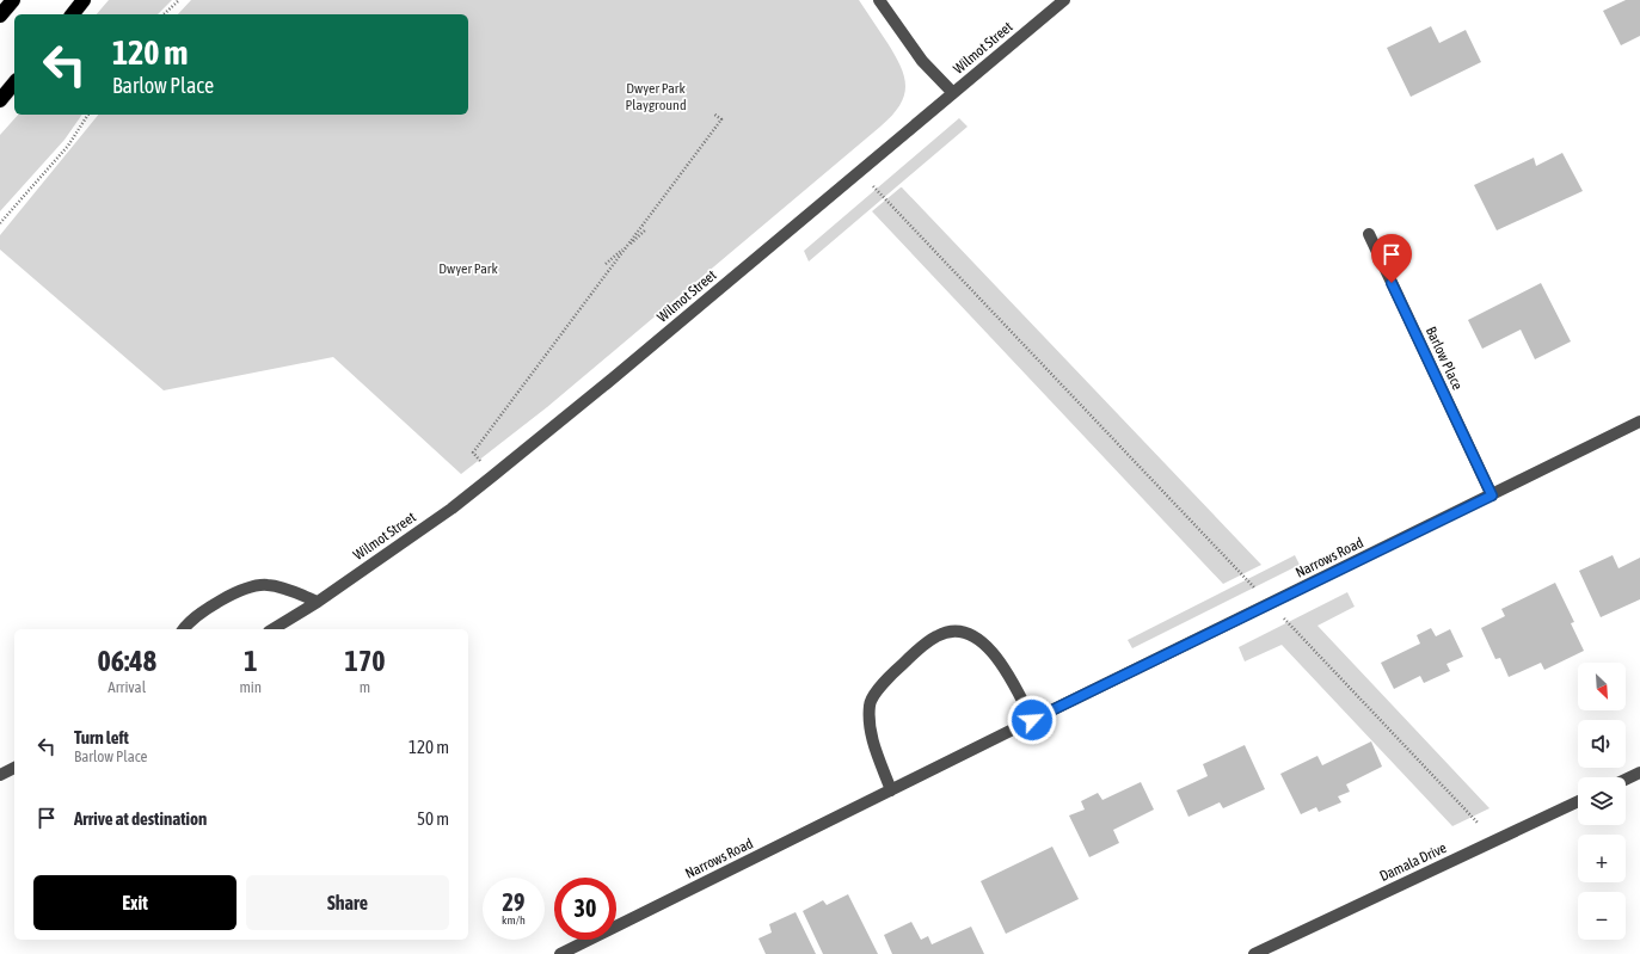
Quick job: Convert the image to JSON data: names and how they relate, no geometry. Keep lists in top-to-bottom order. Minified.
{"streets":{"street":["Wilmot Street","Barlow Place","Narrows Road","Damala Drive"]},"crossings":[["Barlow Place","Narrows Road"]],"parks":["Dwyer Park Playground","Dwyer Park"],"north":"bottom right","page":{"turn":["120 m","Barlow Place"],"eta":["06:48","Arrival","1","min","170","m"],"map_buttons":["+","−"],"list":[{"name":"Turn left","note":"Barlow Place","value":"120 m"},{"name":"Arrive at destination","value":"50 m"}],"buttons":["Exit","Share"],"speed":"29 km/h","limit":"30"}}
